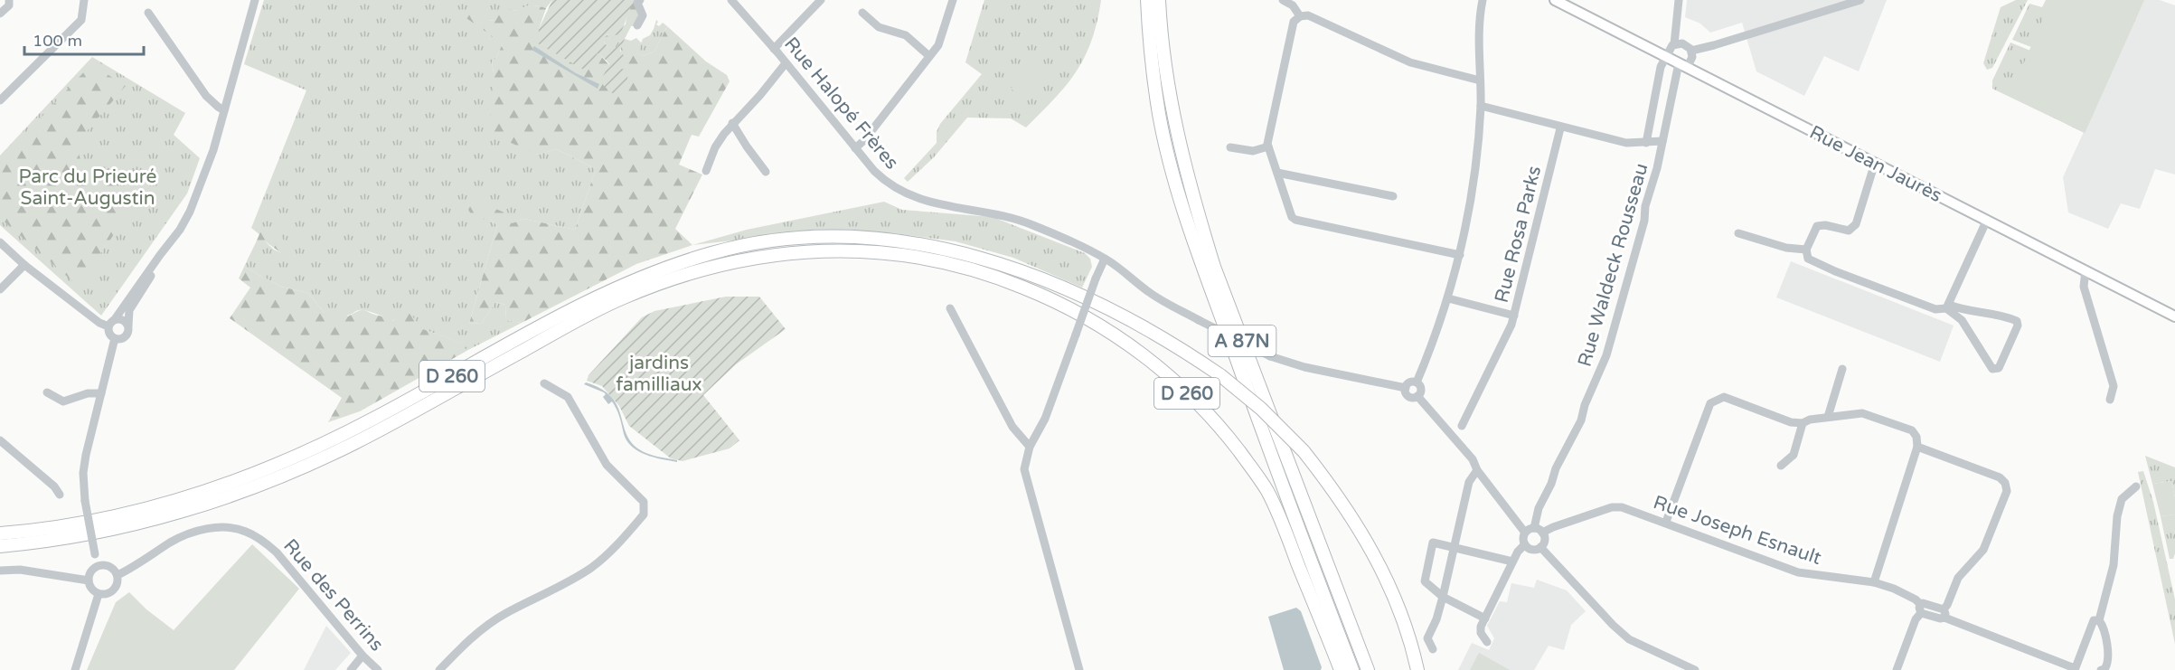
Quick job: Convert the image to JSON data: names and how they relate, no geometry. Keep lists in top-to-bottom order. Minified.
{"streets":{"highway":["A 87N","D 260"],"main road":["Rue Jean Jaurès"],"street":["Rue Halopé Frères","Rue Rosa Parks","Rue Waldeck Rousseau","Rue Joseph Esnault","Rue des Perrins"]},"crossings":[["Rue Jean Jaurès","Rue Waldeck Rousseau"],["Rue Waldeck Rousseau","Rue Joseph Esnault"]],"parks":["Parc du Prieuré Saint-Augustin","jardins familliaux"],"scale_bar":"100 m"}
